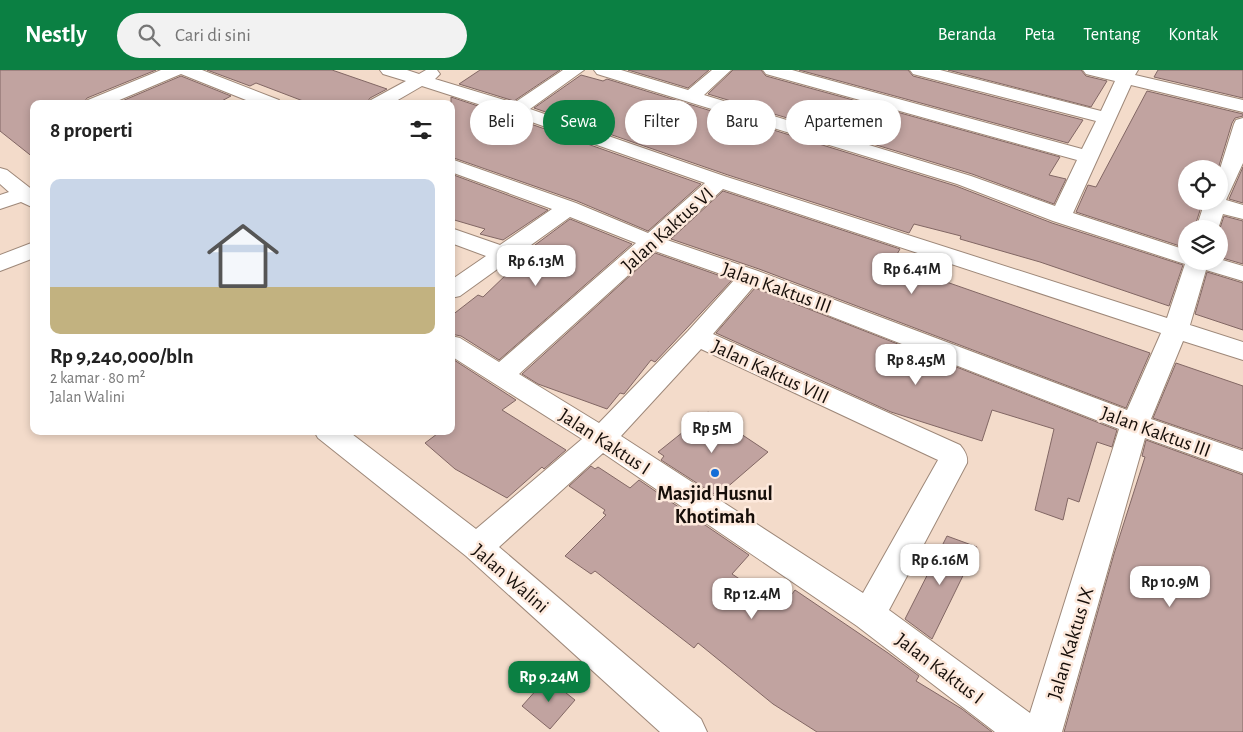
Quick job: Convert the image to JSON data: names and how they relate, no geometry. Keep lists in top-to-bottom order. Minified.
{"streets":{"street":["Jalan Kaktus VI","Jalan Kaktus III","Jalan Kaktus VIII","Jalan Kaktus I","Jalan Walini","Jalan Kaktus IX"]},"crossings":[["Jalan Kaktus VI","Jalan Kaktus III"],["Jalan Kaktus VI","Jalan Kaktus I"],["Jalan Kaktus III","Jalan Kaktus IX"],["Jalan Kaktus VIII","Jalan Kaktus I"]],"places":["Masjid Husnul Khotimah"],"page":{"header":"Nestly","search":"Cari di sini","nav":["Beranda","Peta","Tentang","Kontak"],"chip":["Beli","Sewa","Filter","Baru","Apartemen"],"heading":"8 properti","list":[{"name":"Rp 9,240,000/bln","note":"2 kamar · 80 m² · Jalan Walini"}],"price":["Rp 6.13M","Rp 6.41M","Rp 8.45M","Rp 5M","Rp 6.16M","Rp 10.9M","Rp 12.4M","Rp 9.24M"]}}
